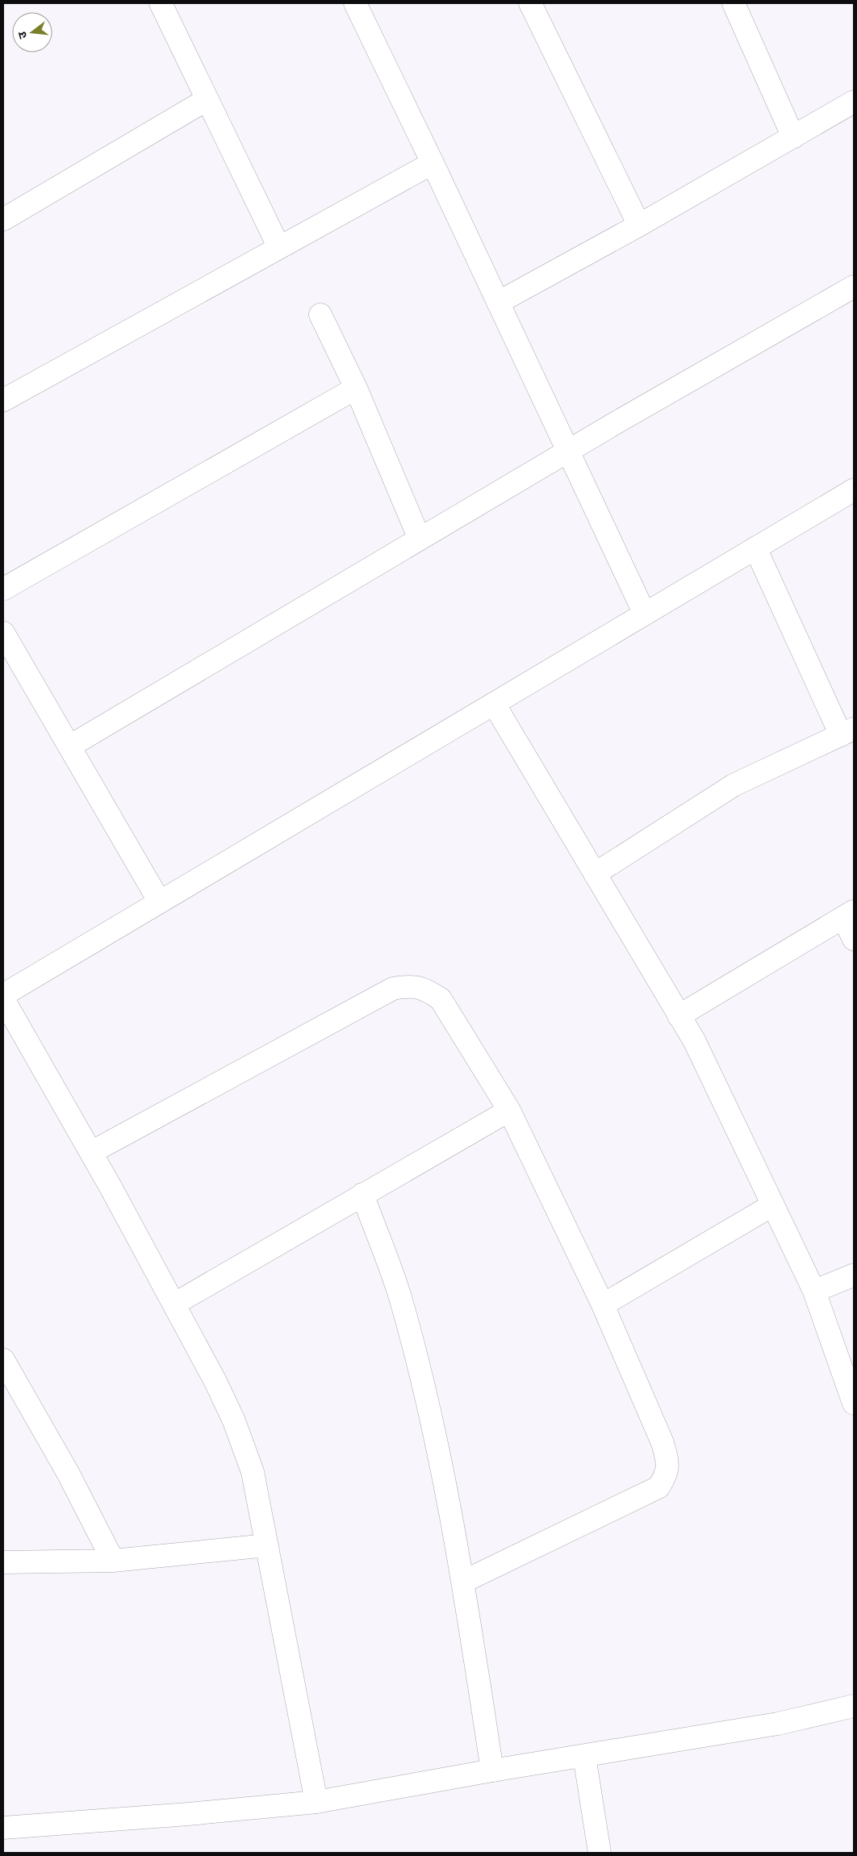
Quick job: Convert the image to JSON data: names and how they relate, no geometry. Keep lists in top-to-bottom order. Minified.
{"north":"left"}
